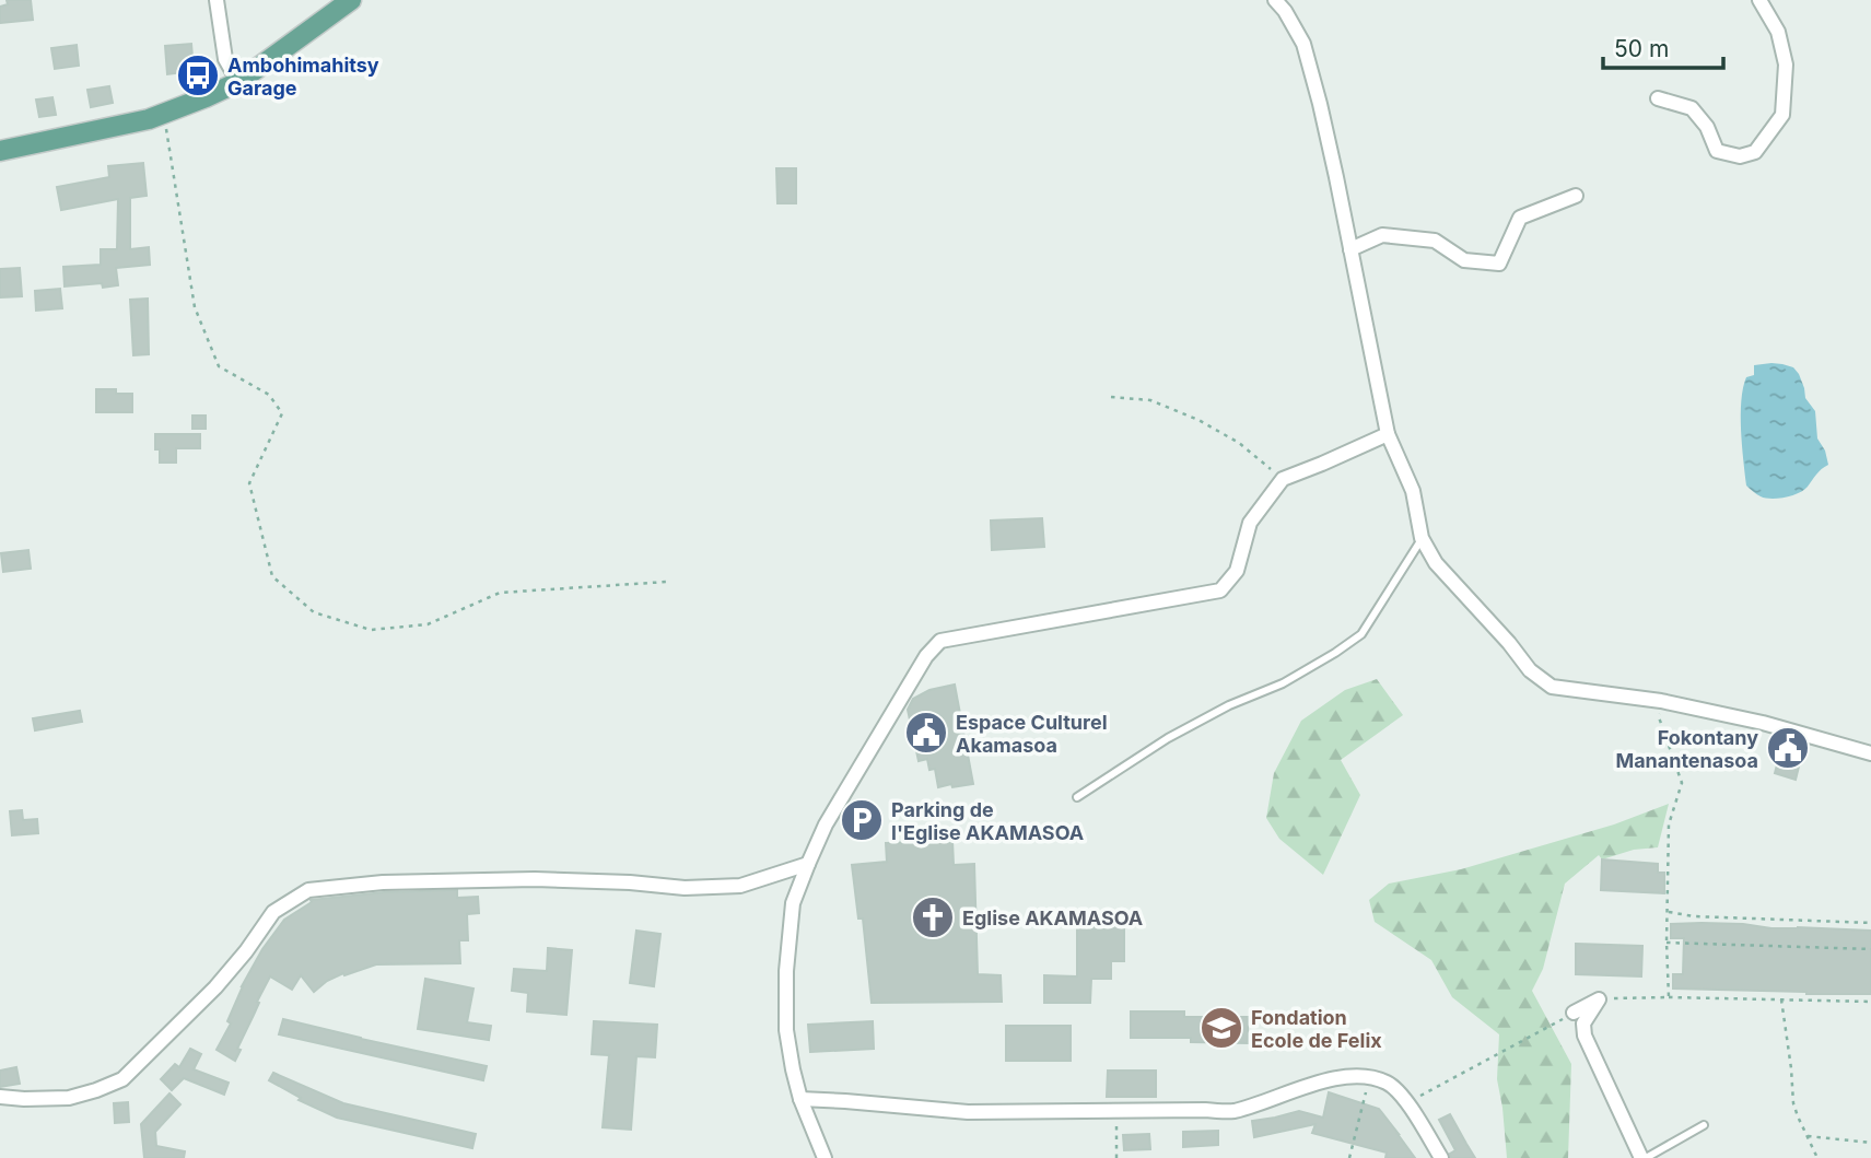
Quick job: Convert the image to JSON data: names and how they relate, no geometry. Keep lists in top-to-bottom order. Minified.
{"places":{"bus stop":["Ambohimahitsy Garage"],"public building":["Espace Culturel Akamasoa","Fokontany Manantenasoa"],"parking":["Parking de l'Eglise AKAMASOA"],"church":["Eglise AKAMASOA"],"school or university":["Fondation Ecole de Felix"]},"scale_bar":"50 m"}
